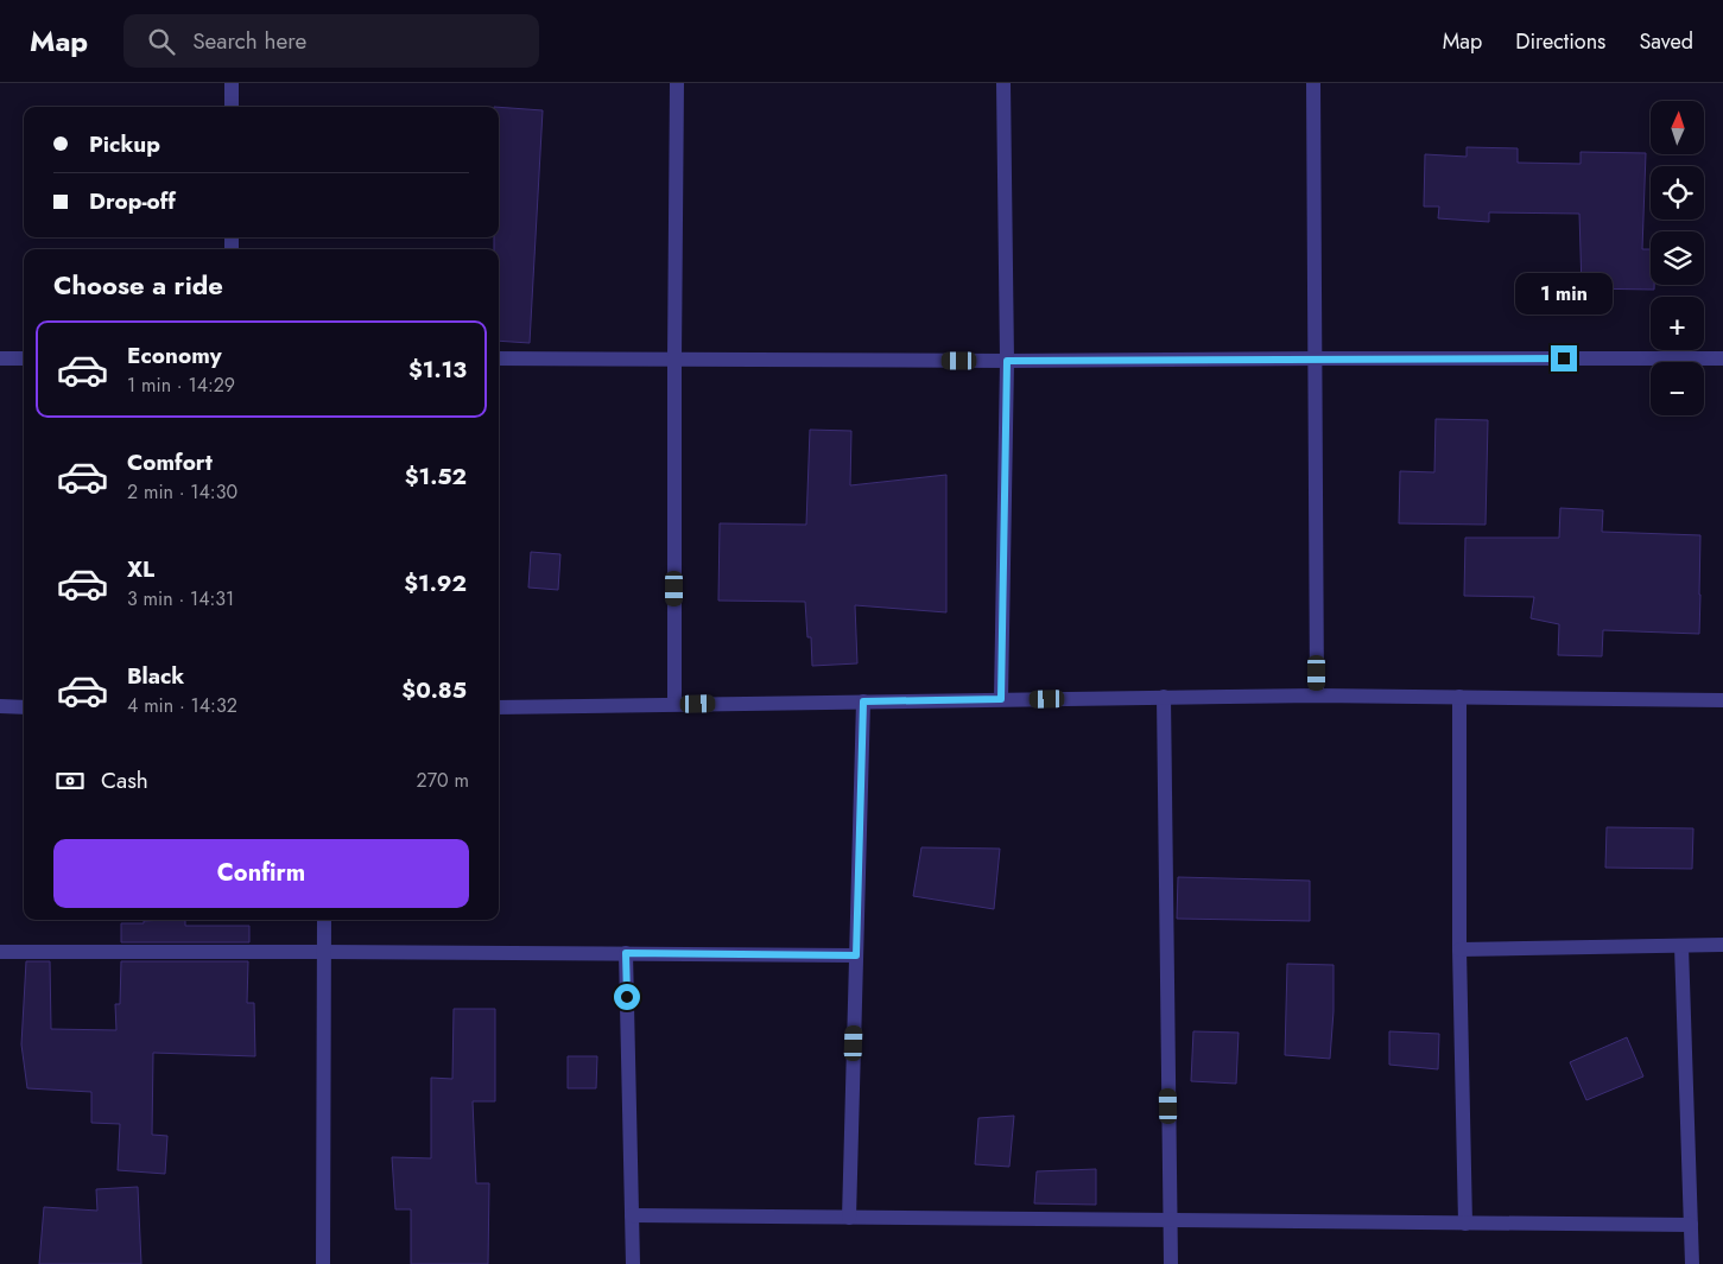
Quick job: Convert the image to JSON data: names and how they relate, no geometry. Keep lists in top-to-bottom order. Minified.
{"north":"top","page":{"header":"Map","search":"Search here","nav":["Map","Directions","Saved"],"map_buttons":["+","−"],"banner":["Pickup","Drop-off"],"heading":"Choose a ride","bubble":"1 min","list":[{"name":"Economy","note":"1 min · 14:29","value":"$1.13"},{"name":"Comfort","note":"2 min · 14:30","value":"$1.52"},{"name":"XL","note":"3 min · 14:31","value":"$1.92"},{"name":"Black","note":"4 min · 14:32","value":"$0.85"}],"pay":["Cash","270 m"],"buttons":"Confirm"}}
